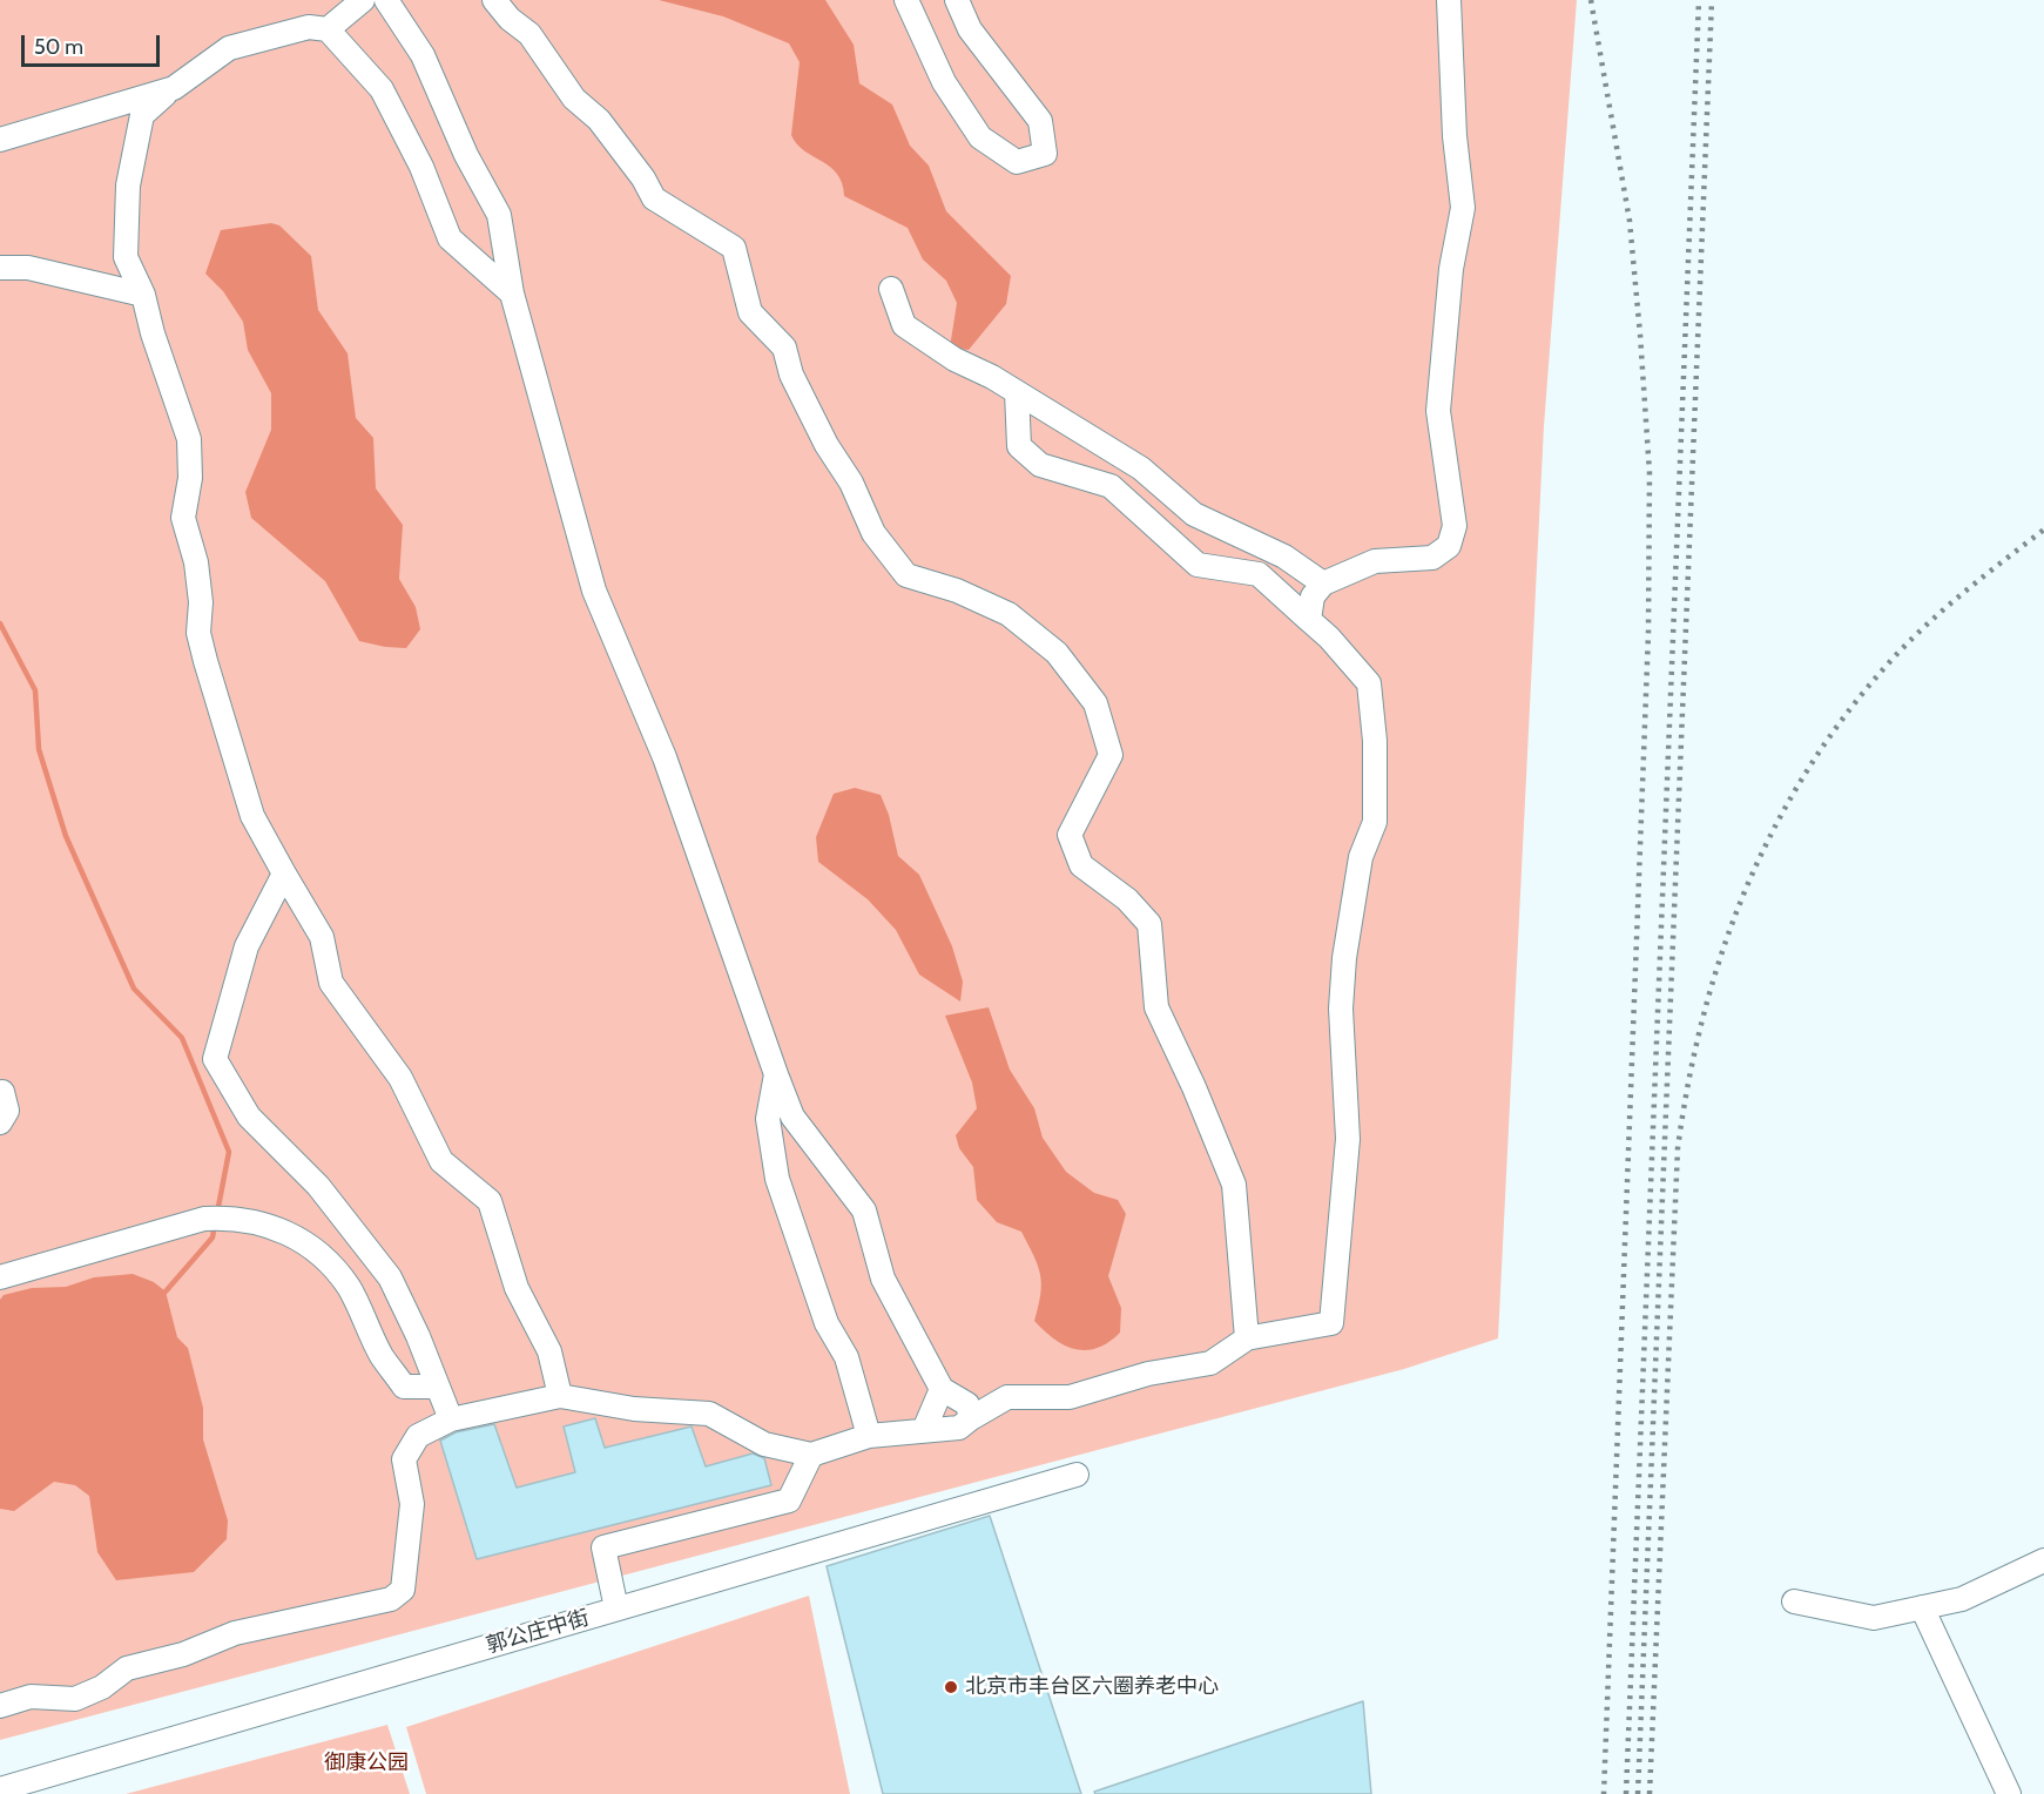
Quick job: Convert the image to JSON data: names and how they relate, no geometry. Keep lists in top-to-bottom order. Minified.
{"streets":{"street":["郭公庄中街"]},"parks":["御康公园"],"places":["北京市丰台区六圈养老中心"],"scale_bar":"50 m"}
